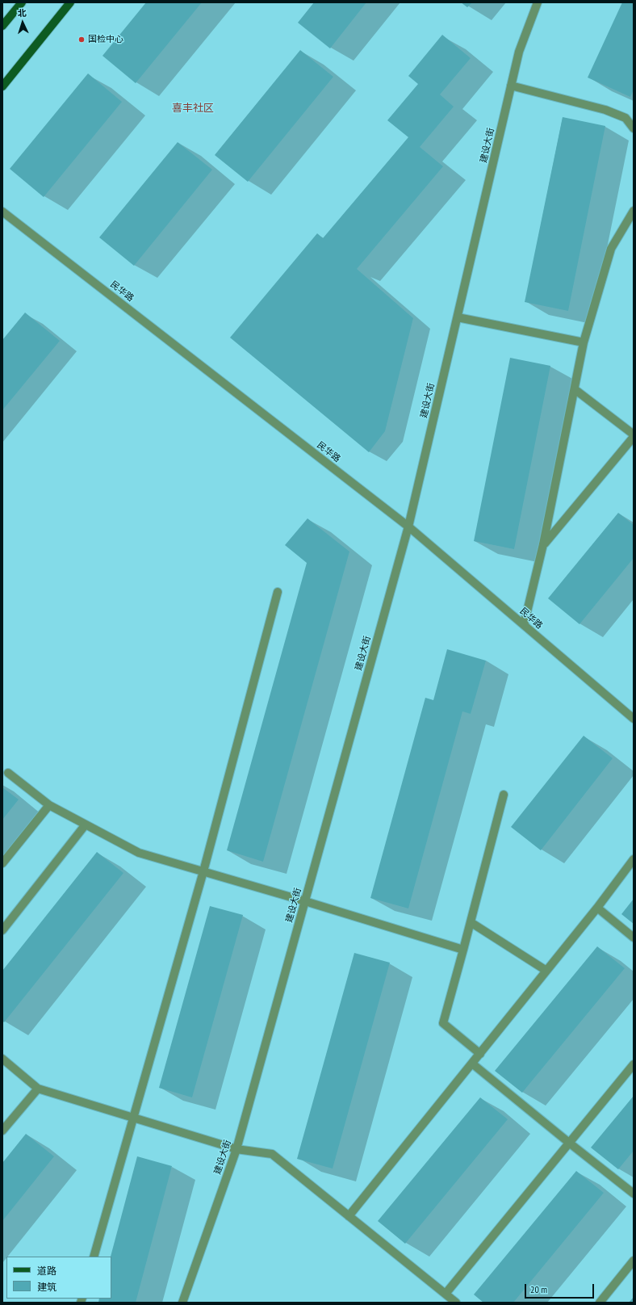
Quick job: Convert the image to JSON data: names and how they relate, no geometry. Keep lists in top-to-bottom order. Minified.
{"streets":{"street":["建设大街","民华路"]},"crossings":[["建设大街","民华路"]],"districts":["喜丰社区"],"places":["国检中心"],"legend":["道路","建筑"],"scale_bar":"20 m","north":"top"}
